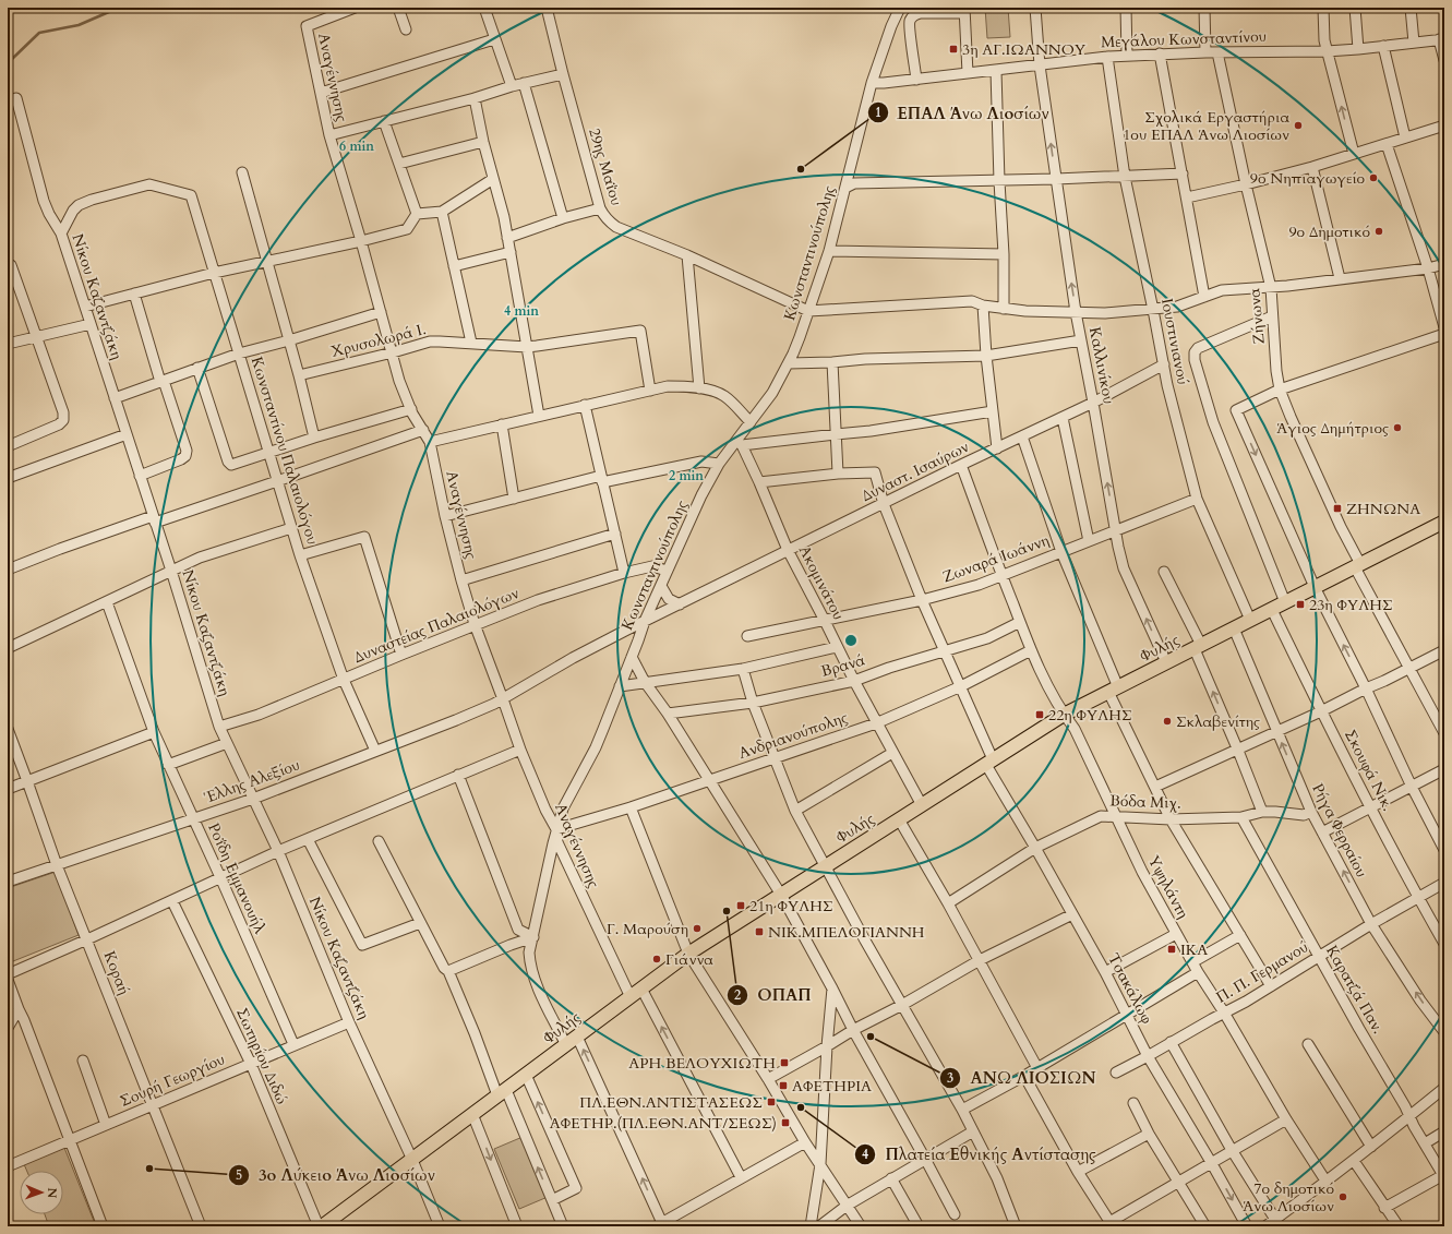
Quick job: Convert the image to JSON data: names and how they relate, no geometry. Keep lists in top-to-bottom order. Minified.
{"streets":{"main road":["Φυλής"],"street":["Μεγάλου Κωνσταντίνου","Αναγέννησης","29ης Μαΐου","Κωνσταντινούπολης","Νίκου Καζαντζάκη","Ζήνωνα","Χρυσολωρά Ι.","Ιουστινιανού","Καλλινίκου","Κωνσταντίνου Παλαιολόγου","Δυναστ. Ισαύρων","Ζωναρά Ιωάννη","Ακομινάτου","Δυναστείας Παλαιολόγων","Βρανά","Ανδριανούπολης","Σκουφά Νικ.","Έλλης Αλεξίου","Βόδα Μιχ.","Ρήγα Φερραίου","Ροΐδη Εμμανουήλ","Υψηλάντη","Π. Π. Γερμανού","Κοραή","Τσακάλωφ","Καρατζά Παν.","Σωτηρίου Διδώ","Σουρή Γεωργίου"]},"crossings":[["Μεγάλου Κωνσταντίνου","Κωνσταντινούπολης"],["Μεγάλου Κωνσταντίνου","Ζήνωνα"],["Μεγάλου Κωνσταντίνου","Ιουστινιανού"],["Μεγάλου Κωνσταντίνου","Καλλινίκου"],["Αναγέννησης","Κωνσταντινούπολης"],["Αναγέννησης","Χρυσολωρά Ι."],["Αναγέννησης","Δυναστ. Ισαύρων"],["Αναγέννησης","Δυναστείας Παλαιολόγων"],["Αναγέννησης","Φυλής"],["Αναγέννησης","Ανδριανούπολης"],["Αναγέννησης","Έλλης Αλεξίου"],["29ης Μαΐου","Κωνσταντινούπολης"],["Κωνσταντινούπολης","Δυναστ. Ισαύρων"],["Κωνσταντινούπολης","Ακομινάτου"],["Κωνσταντινούπολης","Δυναστείας Παλαιολόγων"],["Κωνσταντινούπολης","Φυλής"],["Κωνσταντινούπολης","Ανδριανούπολης"],["Νίκου Καζαντζάκη","Κωνσταντίνου Παλαιολόγου"],["Νίκου Καζαντζάκη","Δυναστείας Παλαιολόγων"],["Νίκου Καζαντζάκη","Φυλής"],["Νίκου Καζαντζάκη","Έλλης Αλεξίου"],["Νίκου Καζαντζάκη","Σουρή Γεωργίου"],["Ζήνωνα","Φυλής"],["Ιουστινιανού","Δυναστ. Ισαύρων"],["Ιουστινιανού","Ζωναρά Ιωάννη"],["Ιουστινιανού","Φυλής"],["Καλλινίκου","Δυναστ. Ισαύρων"],["Καλλινίκου","Ζωναρά Ιωάννη"],["Καλλινίκου","Φυλής"],["Κωνσταντίνου Παλαιολόγου","Δυναστείας Παλαιολόγων"],["Κωνσταντίνου Παλαιολόγου","Έλλης Αλεξίου"],["Δυναστ. Ισαύρων","Ακομινάτου"],["Δυναστ. Ισαύρων","Έλλης Αλεξίου"],["Δυναστ. Ισαύρων","Υψηλάντη"],["Δυναστ. Ισαύρων","Τσακάλωφ"],["Ζωναρά Ιωάννη","Ακομινάτου"],["Ζωναρά Ιωάννη","Υψηλάντη"],["Ζωναρά Ιωάννη","Τσακάλωφ"],["Ακομινάτου","Φυλής"],["Ακομινάτου","Βρανά"],["Ακομινάτου","Ανδριανούπολης"],["Φυλής","Σκουφά Νικ."],["Φυλής","Ρήγα Φερραίου"],["Φυλής","Υψηλάντη"],["Φυλής","Τσακάλωφ"],["Βρανά","Υψηλάντη"],["Βρανά","Τσακάλωφ"],["Ανδριανούπολης","Υψηλάντη"],["Ανδριανούπολης","Τσακάλωφ"],["Σκουφά Νικ.","Π. Π. Γερμανού"],["Έλλης Αλεξίου","Ροΐδη Εμμανουήλ"],["Έλλης Αλεξίου","Κοραή"],["Βόδα Μιχ.","Ρήγα Φερραίου"],["Βόδα Μιχ.","Υψηλάντη"],["Βόδα Μιχ.","Τσακάλωφ"],["Βόδα Μιχ.","Καρατζά Παν."],["Ρήγα Φερραίου","Π. Π. Γερμανού"],["Ροΐδη Εμμανουήλ","Σουρή Γεωργίου"],["Υψηλάντη","Π. Π. Γερμανού"],["Π. Π. Γερμανού","Τσακάλωφ"],["Π. Π. Γερμανού","Καρατζά Παν."],["Κοραή","Σουρή Γεωργίου"],["Σωτηρίου Διδώ","Σουρή Γεωργίου"]],"one_way":["Ρήγα Φερραίου"],"places":{"transit":["3η ΑΓ.ΙΩΑΝΝΟΥ","ΖΗΝΩΝΑ","23η ΦΥΛΗΣ","22η ΦΥΛΗΣ","21η ΦΥΛΗΣ","ΝΙΚ.ΜΠΕΛΟΓΙΑΝΝΗ","ΙΚΑ","ΑΡΗ ΒΕΛΟΥΧΙΩΤΗ","ΑΦΕΤΗΡΙΑ","ΠΛ.ΕΘΝ.ΑΝΤΙΣΤΑΣΕΩΣ","ΑΦΕΤΗΡ.(ΠΛ.ΕΘΝ.ΑΝΤ/ΣΕΩΣ)"],"other":["Σχολικά Εργαστήρια 1ου ΕΠΑΛ Άνω Λιοσίων","ΕΠΑΛ Άνω Λιοσίων","9ο Νηπιαγωγείο","9ο Δημοτικό","Άγιος Δημήτριος","Σκλαβενίτης","ΟΠΑΠ","Γ. Μαρούση","Γιάννα","ΑΝΩ ΛΙΟΣΙΩΝ","Πλατεία Εθνικής Αντίστασης","3ο Λύκειο Άνω Λιοσίων","7ο δημοτικό Άνω Λιοσίων"]},"north":"right","rings":["6 min","4 min","2 min"]}
